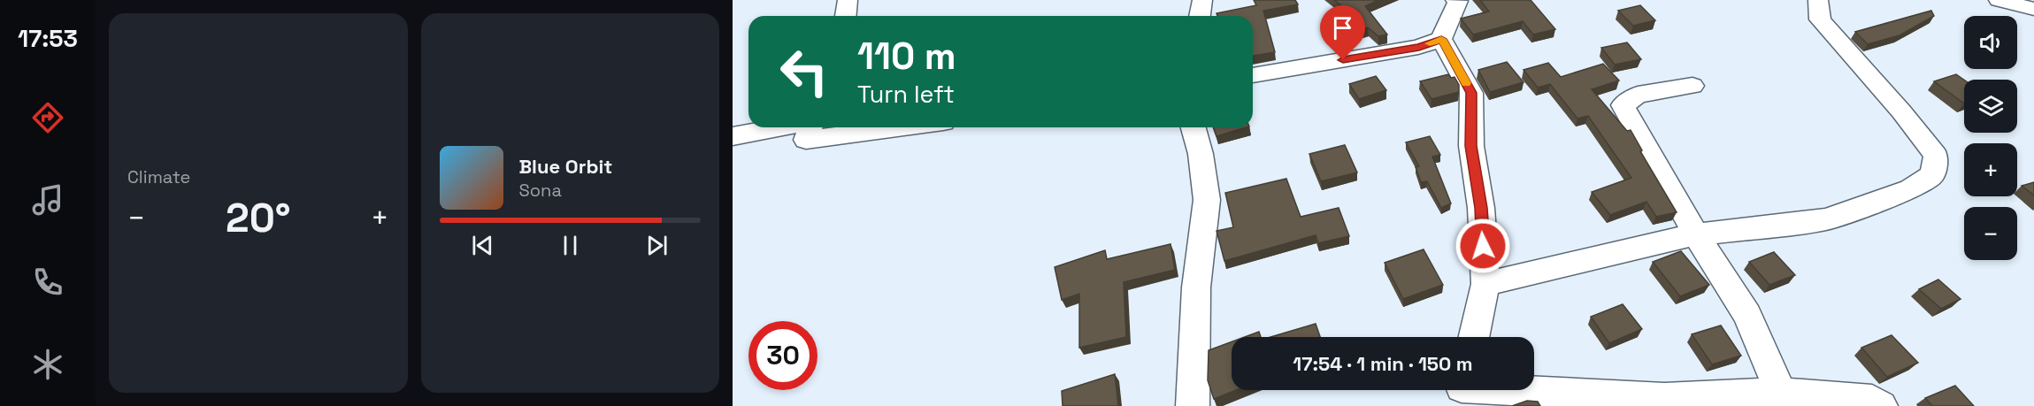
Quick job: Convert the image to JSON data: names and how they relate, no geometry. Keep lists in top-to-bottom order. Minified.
{"page":{"tabs":"17:53","tile":"Climate","map_buttons":["+","−"],"turn":["110 m","Turn left"],"song":["Blue Orbit","Sona"],"heat":["−","20°","+"],"limit":"30","trip":"17:54 · 1 min · 150 m"}}
